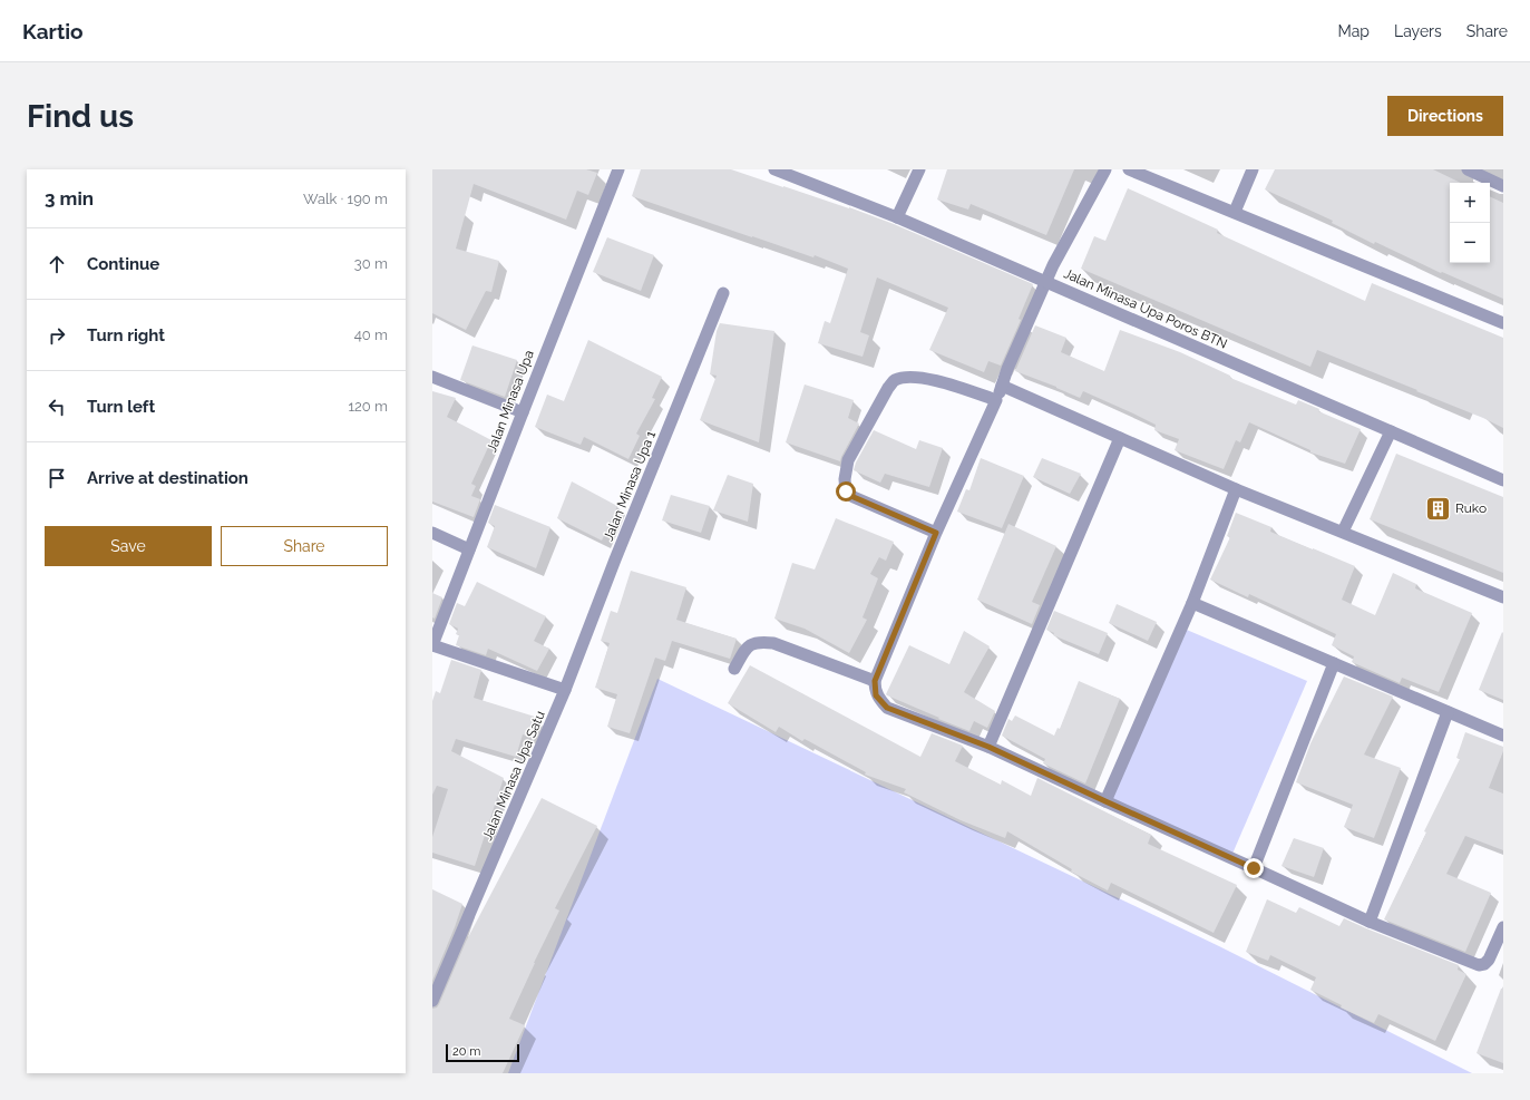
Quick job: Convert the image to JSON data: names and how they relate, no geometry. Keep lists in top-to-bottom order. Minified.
{"streets":{"street":["Jalan Minasa Upa Poros BTN","Jalan Minasa Upa","Jalan Minasa Upa 1","Jalan Minasa Upa Satu"]},"crossings":[["Jalan Minasa Upa 1","Jalan Minasa Upa Satu"]],"places":{"building":["Ruko"]},"scale_bar":"20 m","page":{"header":"Kartio","nav":["Map","Layers","Share"],"buttons":["Directions",["Save","Share"]],"title":"Find us","heading":["3 min","Walk · 190 m"],"map_buttons":["+","−"],"list":[["Continue","30 m"],["Turn right","40 m"],["Turn left","120 m"],"Arrive at destination"],"scale":"20 m"}}
